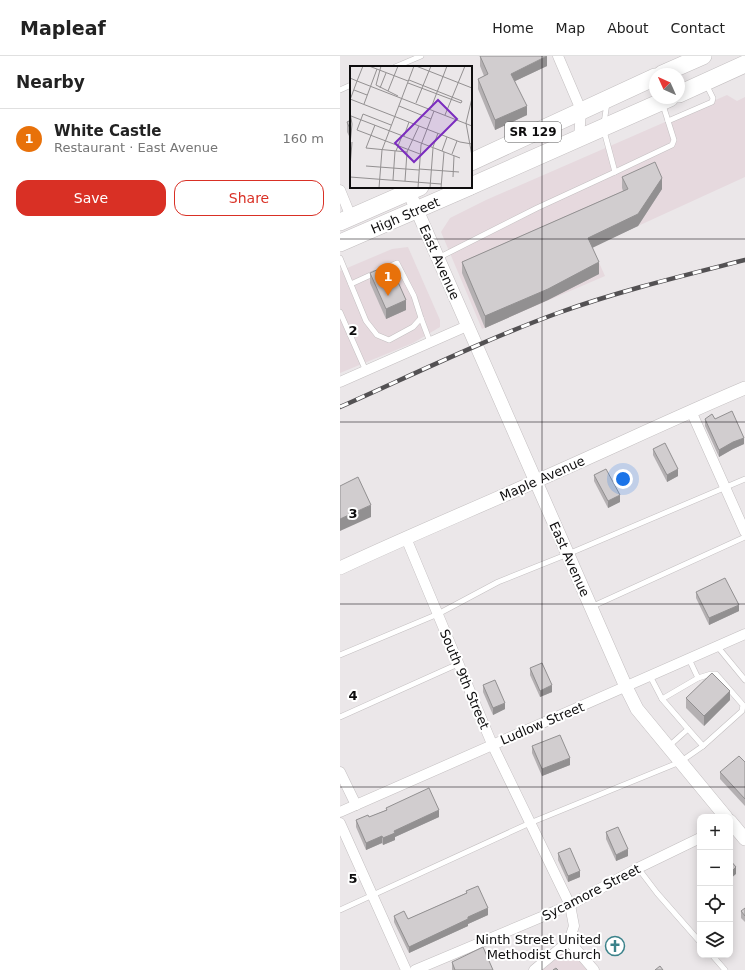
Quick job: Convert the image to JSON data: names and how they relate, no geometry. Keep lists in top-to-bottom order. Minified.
{"streets":{"highway":["SR 129","High Street"],"street":["East Avenue","Maple Avenue","South 9th Street","Ludlow Street","Sycamore Street"]},"crossings":[["High Street","East Avenue"],["East Avenue","Maple Avenue"],["East Avenue","Ludlow Street"],["Maple Avenue","South 9th Street"],["South 9th Street","Ludlow Street"],["South 9th Street","Sycamore Street"]],"places":{"church":["Ninth Street United Methodist Church"]},"north":"top left","page":{"header":"Mapleaf","nav":["Home","Map","About","Contact"],"heading":"Nearby","list":[{"mark":"1","name":"White Castle","note":"Restaurant · East Avenue","value":"160 m"}],"buttons":["Save","Share"],"pins":"1","map_buttons":["+","−"]},"grid":{"rows":["2","3","4","5"]}}
